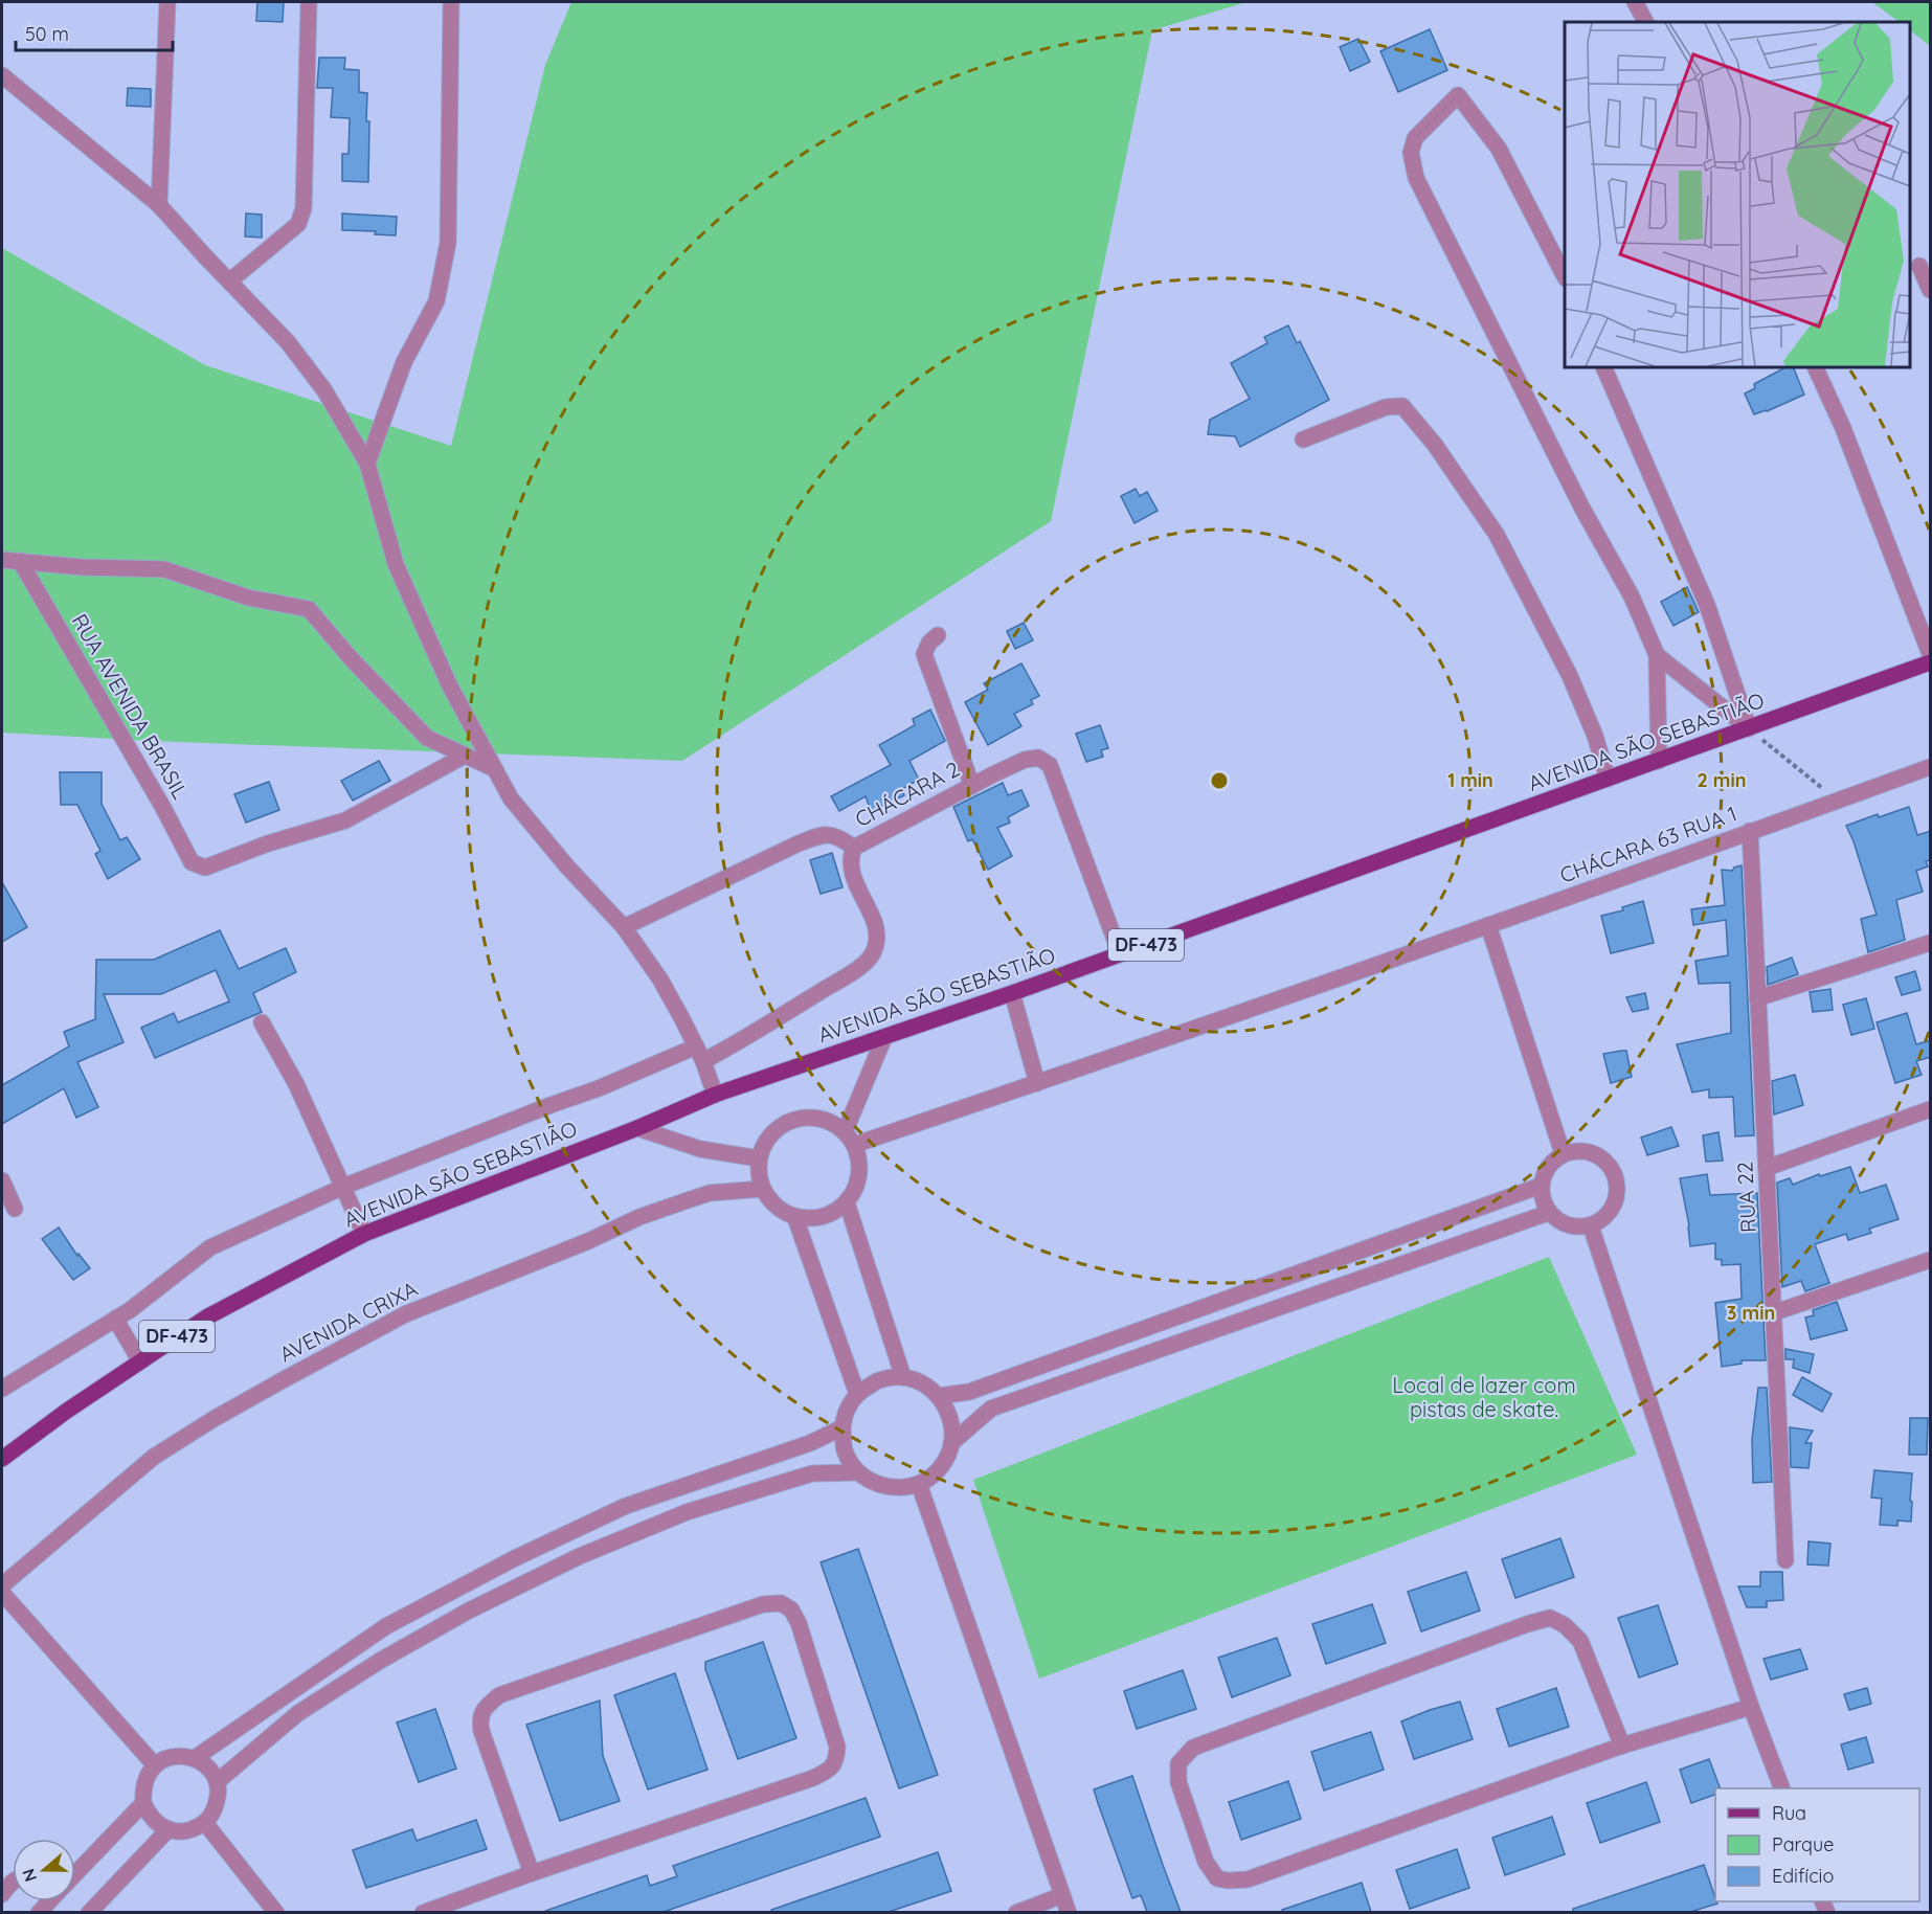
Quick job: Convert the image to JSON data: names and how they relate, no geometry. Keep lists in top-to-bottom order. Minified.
{"streets":{"main road":["AVENIDA SÃO SEBASTIÃO","DF-473"],"street":["RUA AVENIDA BRASIL","CHÁCARA 2","CHÁCARA 63 RUA 1","RUA 22","AVENIDA CRIXA"]},"crossings":[["AVENIDA SÃO SEBASTIÃO","CHÁCARA 2"],["CHÁCARA 63 RUA 1","RUA 22"],["CHÁCARA 63 RUA 1","AVENIDA CRIXA"]],"parks":["Local de lazer com pistas de skate."],"legend":["Rua","Parque","Edifício"],"scale_bar":"50 m","north":"left","rings":["1 min","2 min","3 min"]}
